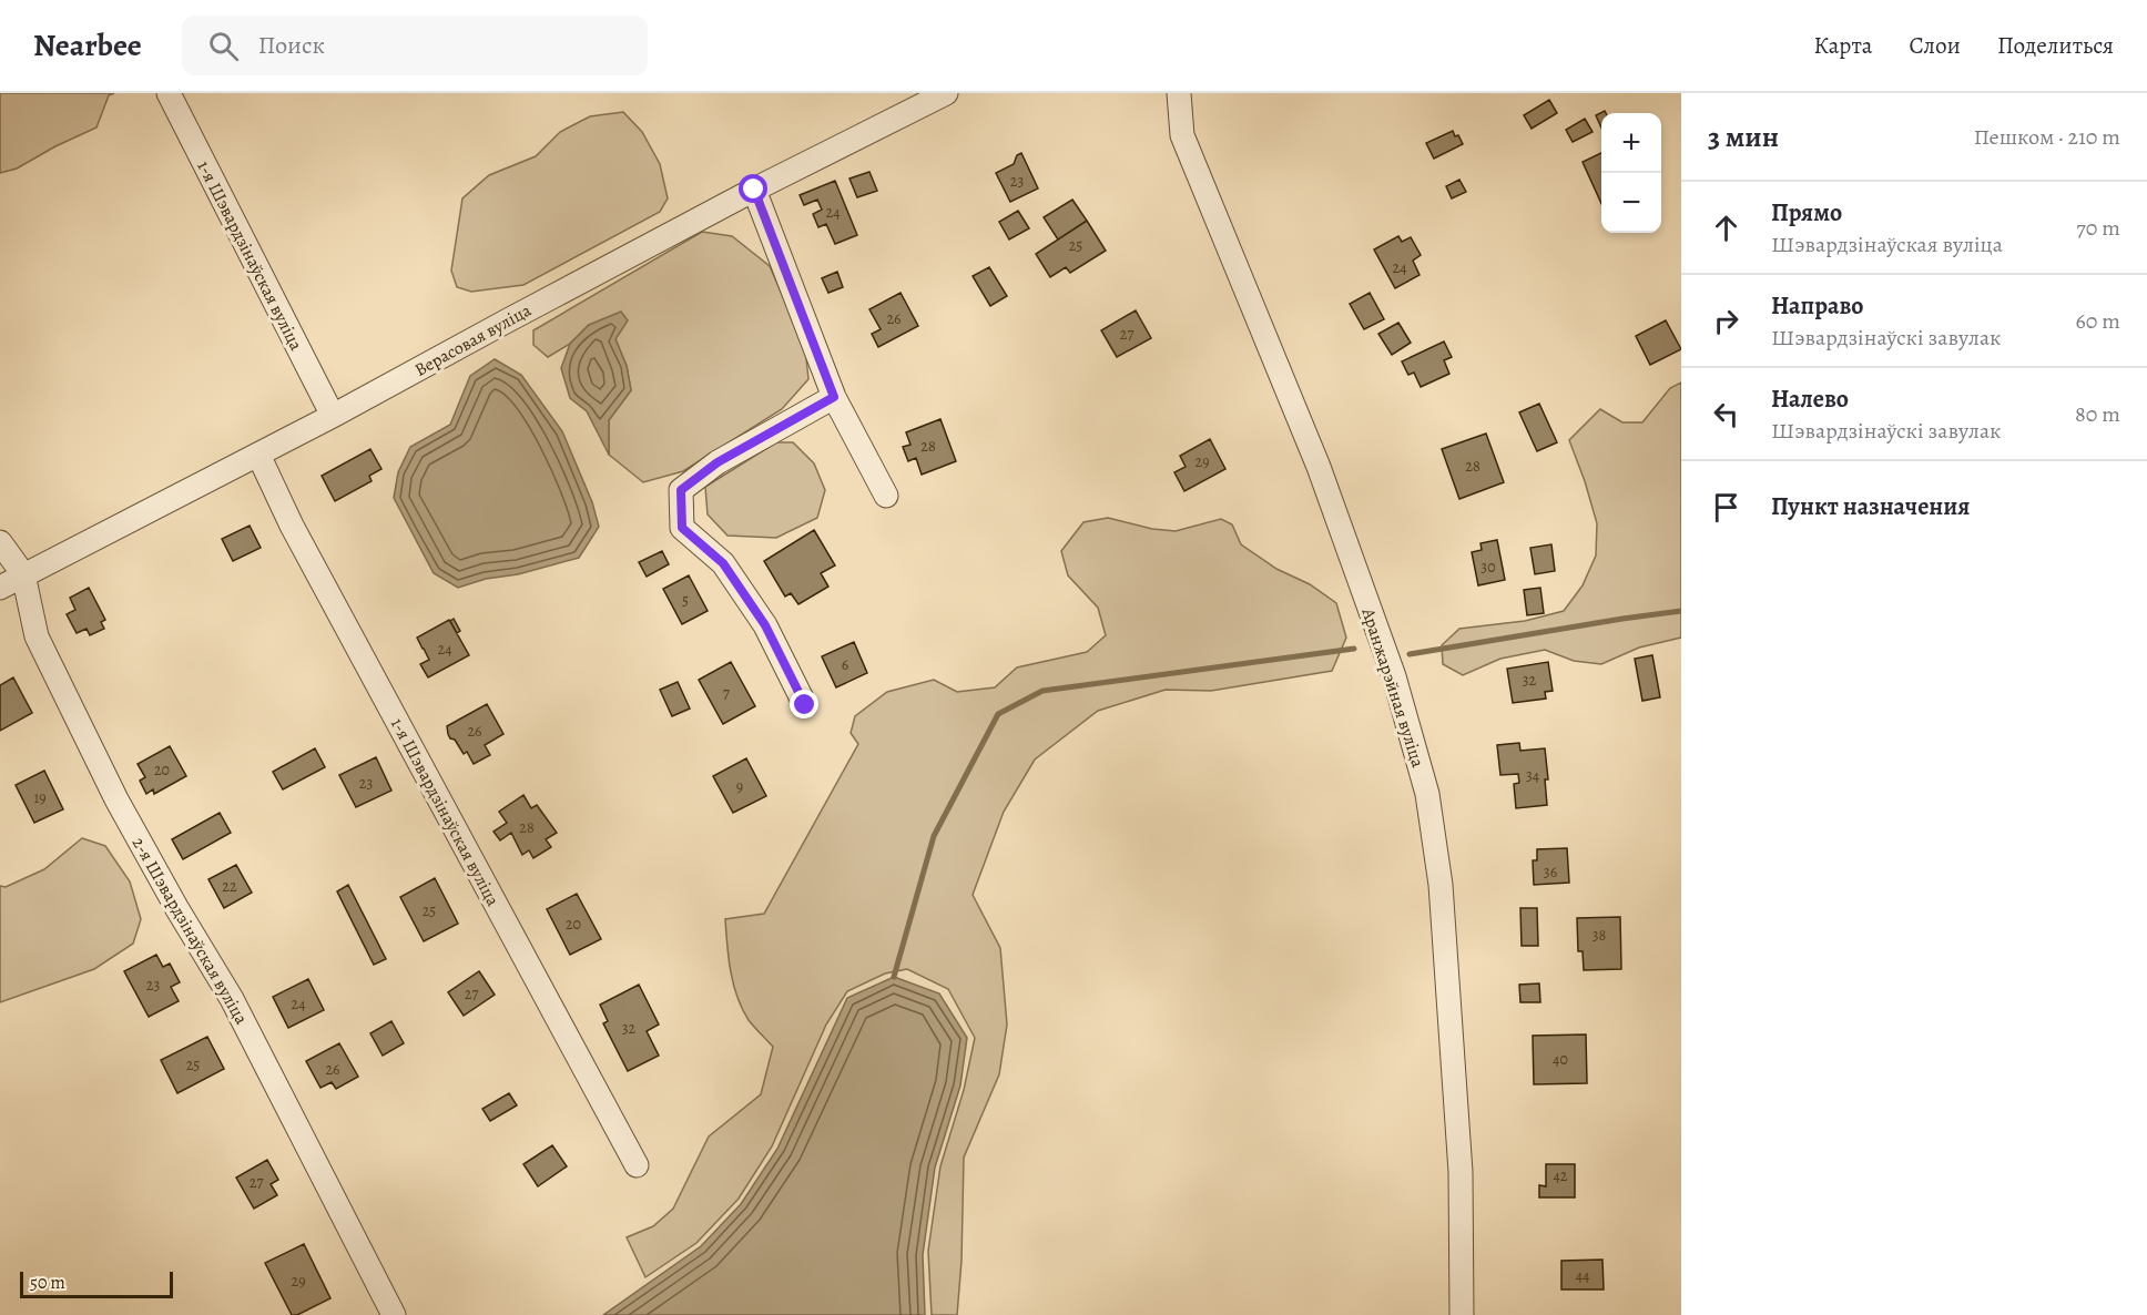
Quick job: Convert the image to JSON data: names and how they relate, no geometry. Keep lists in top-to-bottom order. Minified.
{"streets":{"street":["1-я Шэвардзінаўская вуліца","Верасовая вуліца","Аранжарэйная вуліца","2-я Шэвардзінаўская вуліца"]},"crossings":[["1-я Шэвардзінаўская вуліца","Верасовая вуліца"],["Верасовая вуліца","2-я Шэвардзінаўская вуліца"]],"house_numbers":["23","24","25","24","26","27","28","29","28","30","5","24","6","32","7","26","20","34","23","9","19","28","36","22","25","20","38","23","27","24","32","40","25","26","42","27","44","29"],"scale_bar":"50 m","page":{"header":"Nearbee","search":"Поиск","nav":["Карта","Слои","Поделиться"],"heading":["3 мин","Пешком · 210 m"],"map_buttons":["+","−"],"list":[["Прямо","Шэвардзінаўская вуліца","70 m"],["Направо","Шэвардзінаўскі завулак","60 m"],["Налево","Шэвардзінаўскі завулак","80 m"],"Пункт назначения"],"scale":"50 m"}}
